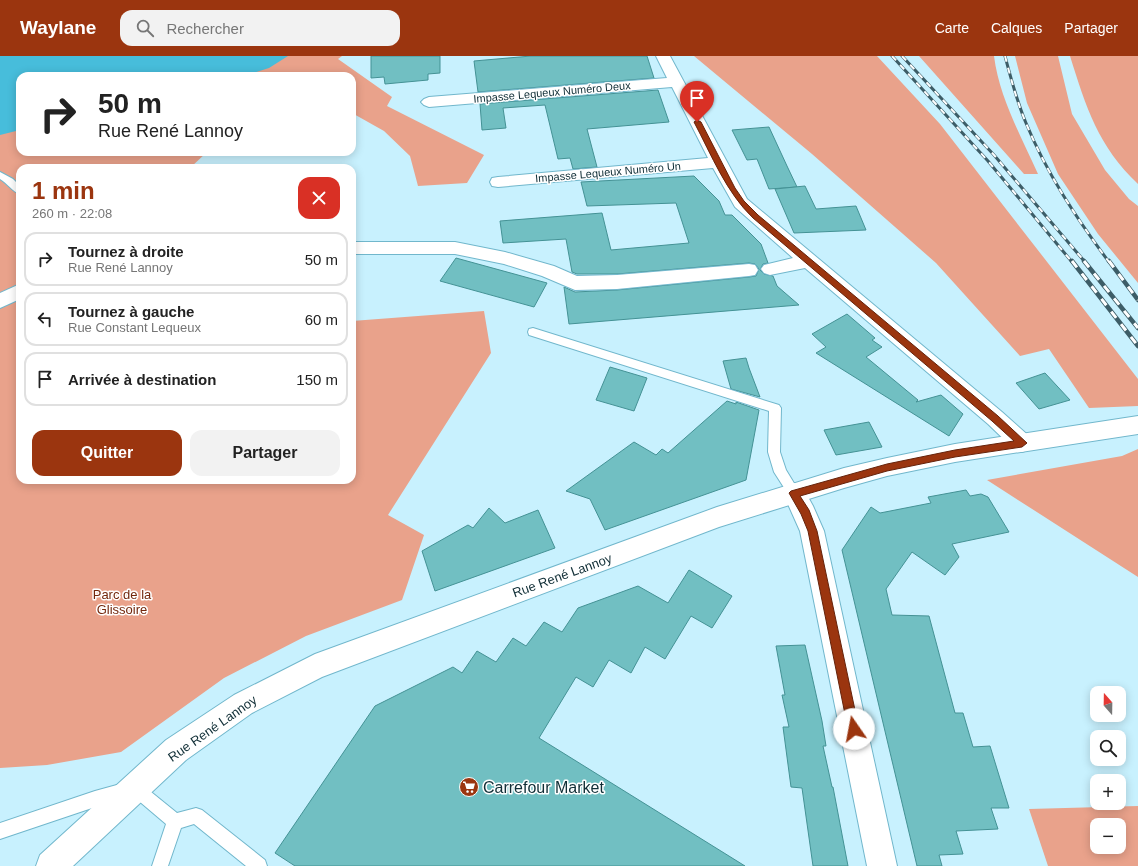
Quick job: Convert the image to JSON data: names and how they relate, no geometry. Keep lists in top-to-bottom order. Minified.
{"streets":{"street":["Impasse Lequeux Numéro Deux","Impasse Lequeux Numéro Un","Rue René Lannoy"]},"parks":["Parc de la Glissoire"],"places":{"supermarket":["Carrefour Market"]},"north":"top","page":{"header":"Waylane","search":"Rechercher","nav":["Carte","Calques","Partager"],"turn":["50 m","Rue René Lannoy"],"heading":["1 min","260 m · 22:08"],"list":[{"name":"Tournez à droite","note":"Rue René Lannoy","value":"50 m"},{"name":"Tournez à gauche","note":"Rue Constant Lequeux","value":"60 m"},{"name":"Arrivée à destination","value":"150 m"}],"buttons":["Quitter","Partager"],"map_buttons":["+","−"]}}
